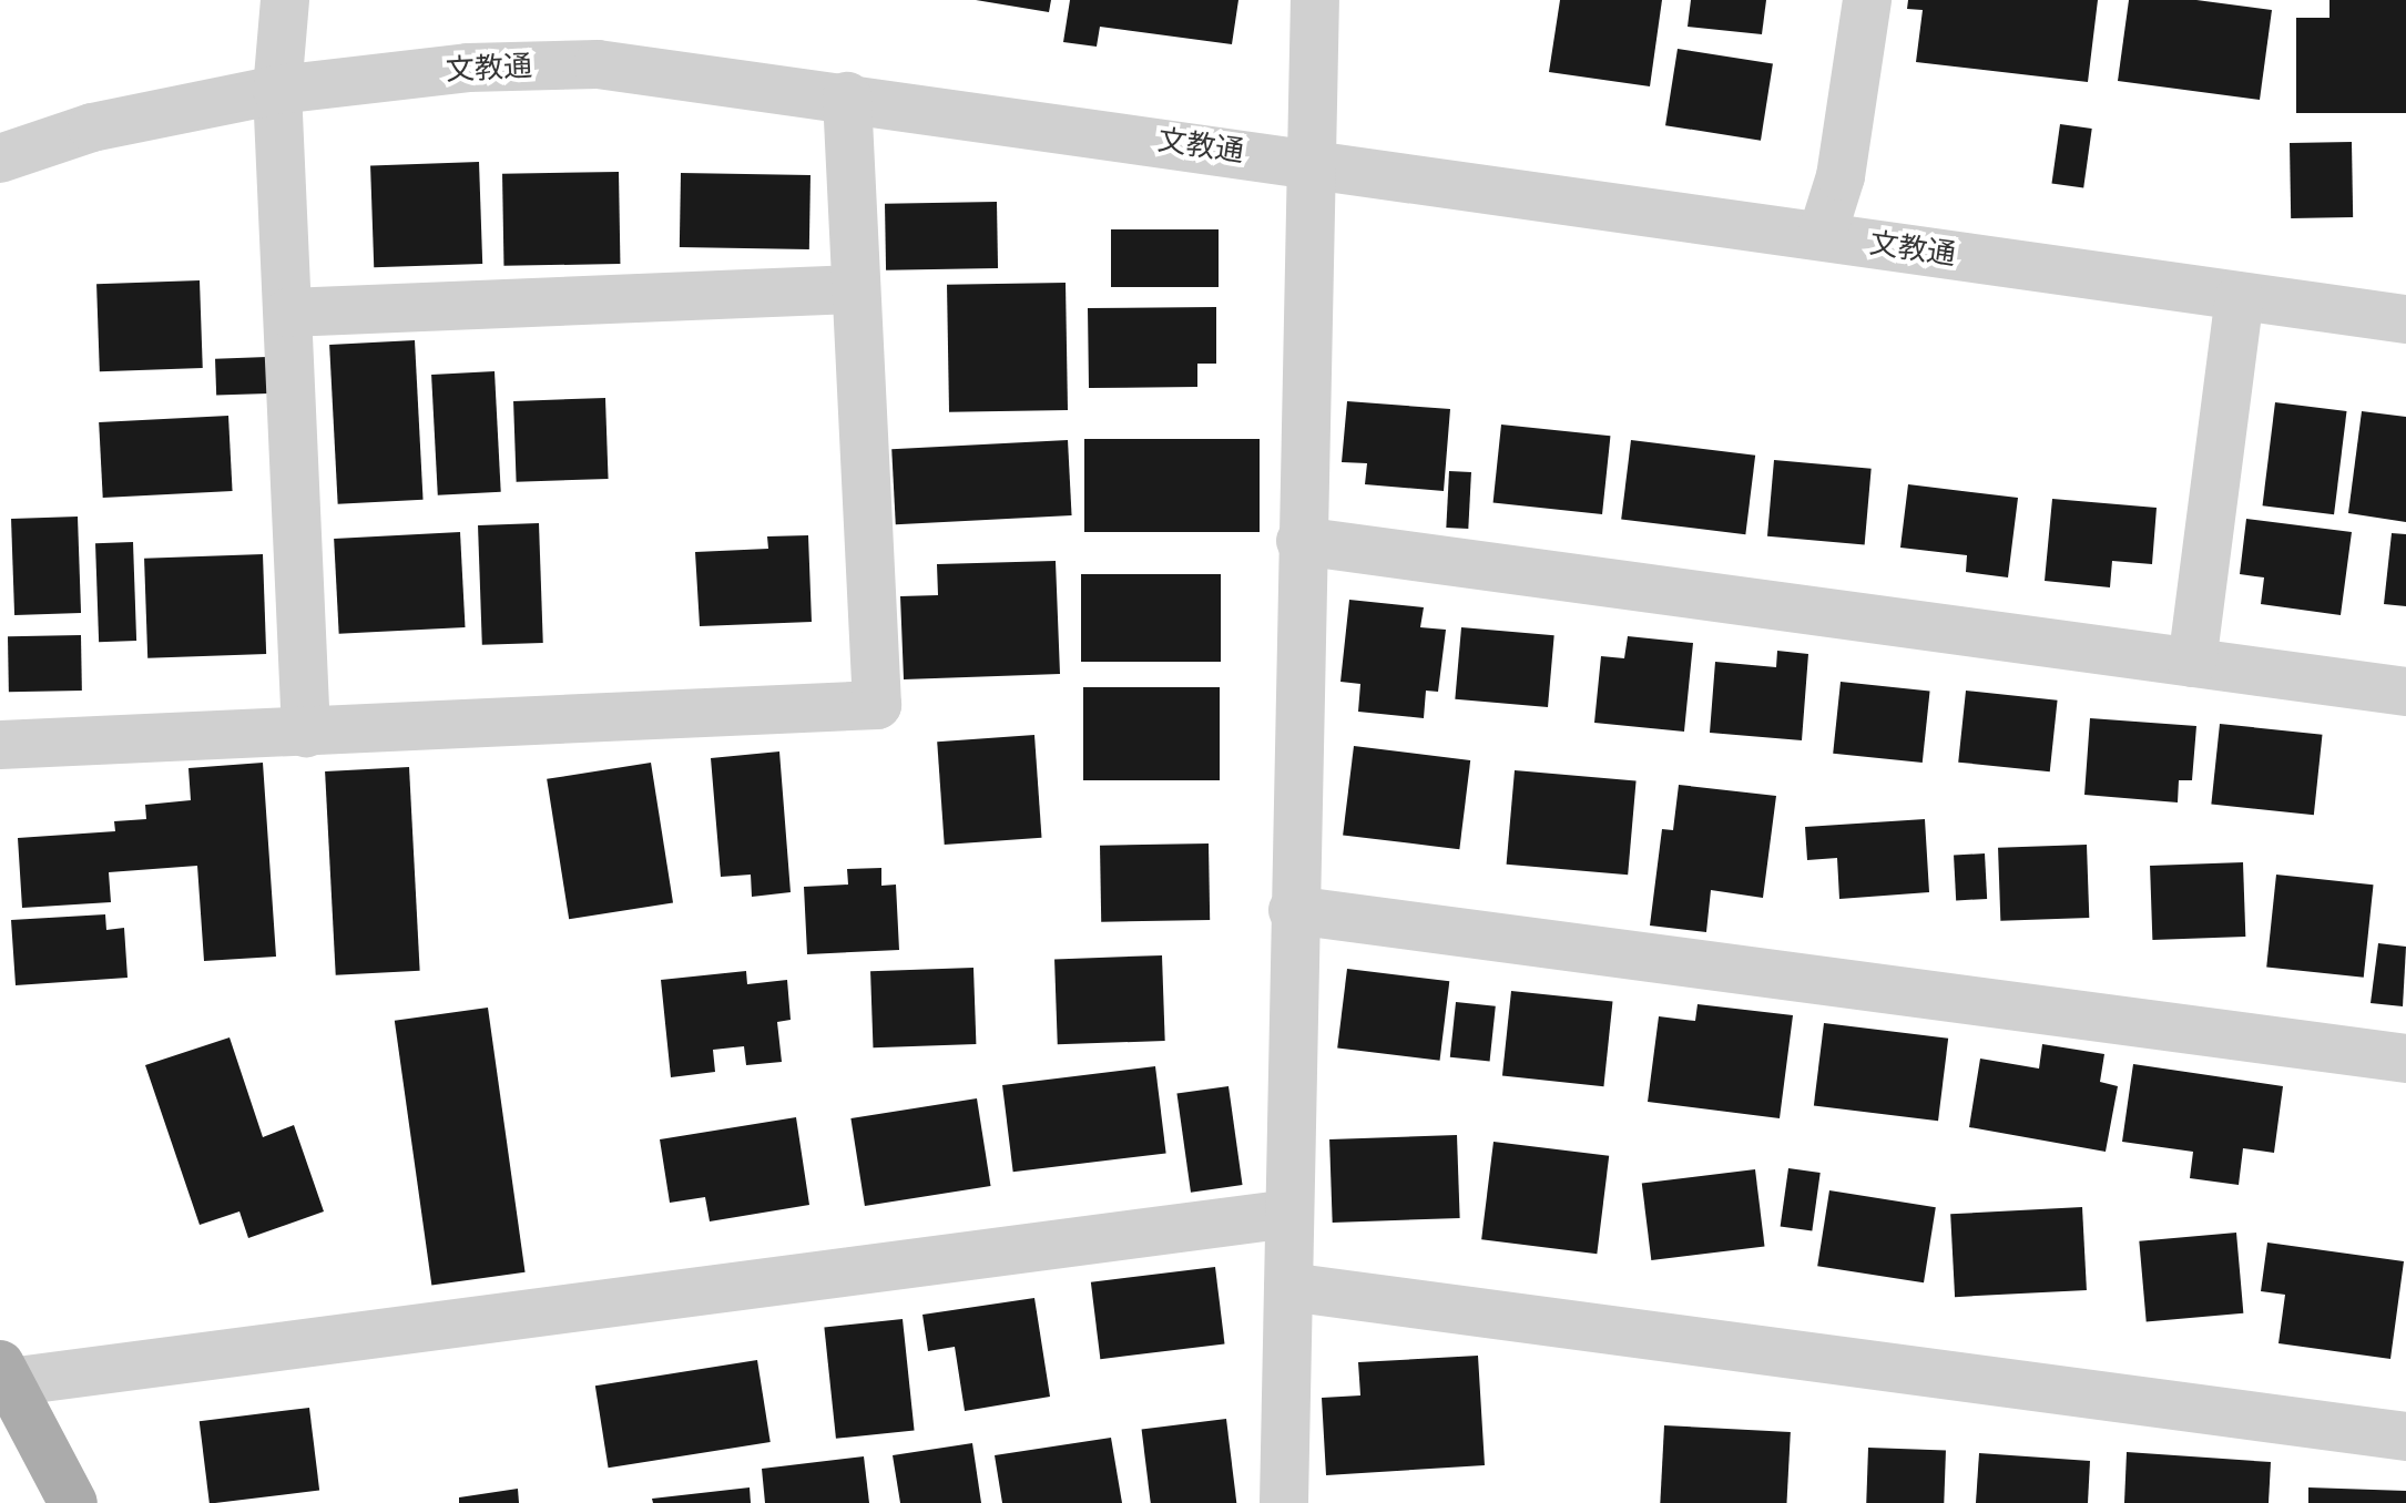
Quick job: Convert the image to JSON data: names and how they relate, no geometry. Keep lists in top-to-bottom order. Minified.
{"streets":{"street":["文教通"]}}
